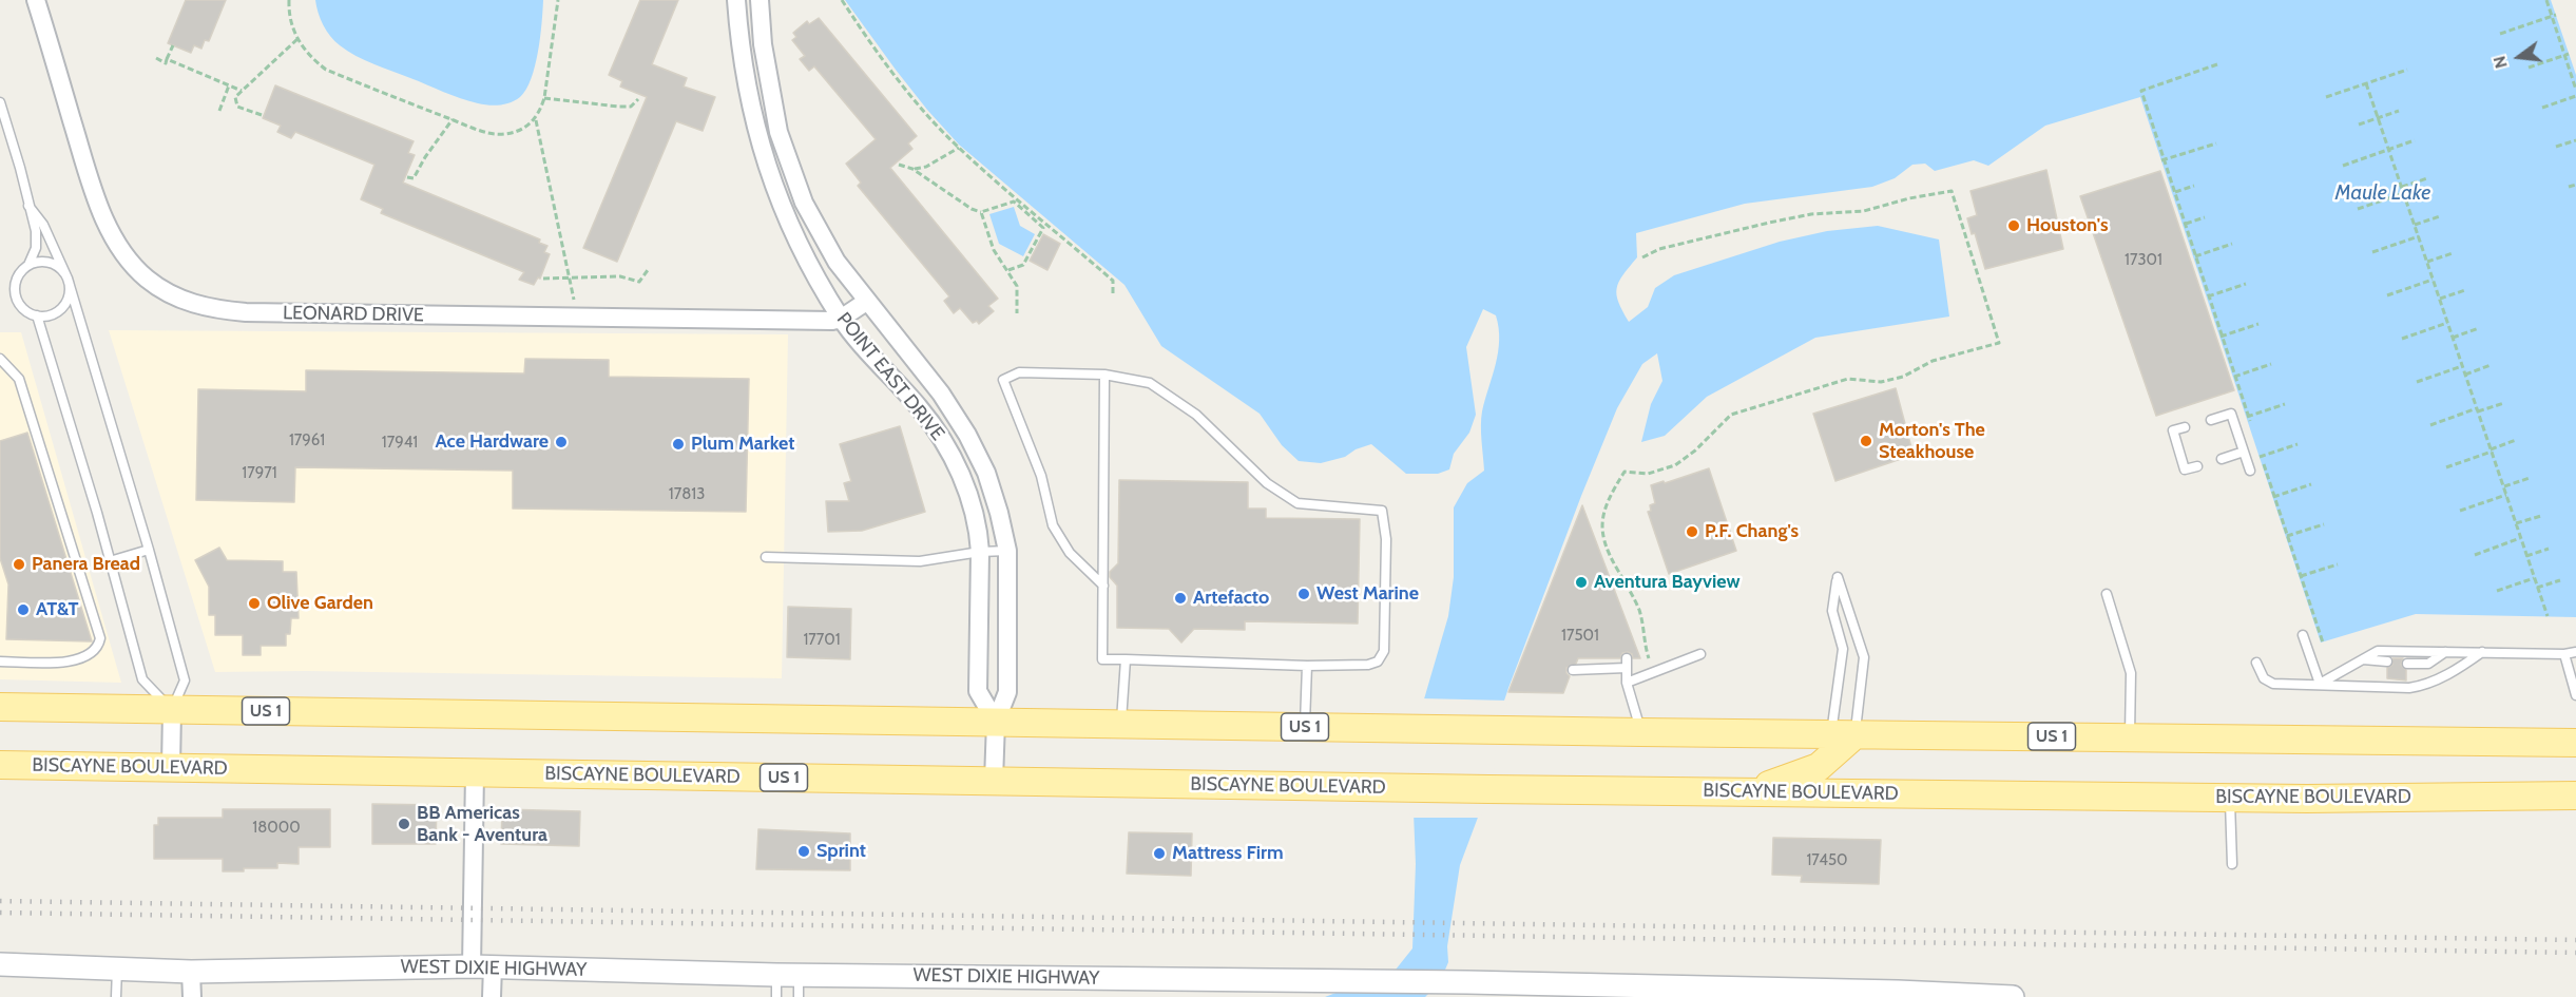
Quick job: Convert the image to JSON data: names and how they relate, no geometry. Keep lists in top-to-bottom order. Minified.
{"streets":{"main road":["US 1","BISCAYNE BOULEVARD"],"street":["LEONARD DRIVE","POINT EAST DRIVE","WEST DIXIE HIGHWAY"]},"crossings":[["LEONARD DRIVE","POINT EAST DRIVE"],["POINT EAST DRIVE","US 1"],["POINT EAST DRIVE","BISCAYNE BOULEVARD"]],"water":["Maule Lake"],"places":["Houston's","Morton's The Steakhouse","Ace Hardware","Plum Market","P.F. Chang's","Panera Bread","Aventura Bayview","West Marine","Artefacto","Olive Garden","AT&T","BB Americas Bank - Aventura","Sprint","Mattress Firm"],"house_numbers":["17301","17961","17941","17971","17813","17501","17701","18000","17450"],"north":"left"}
